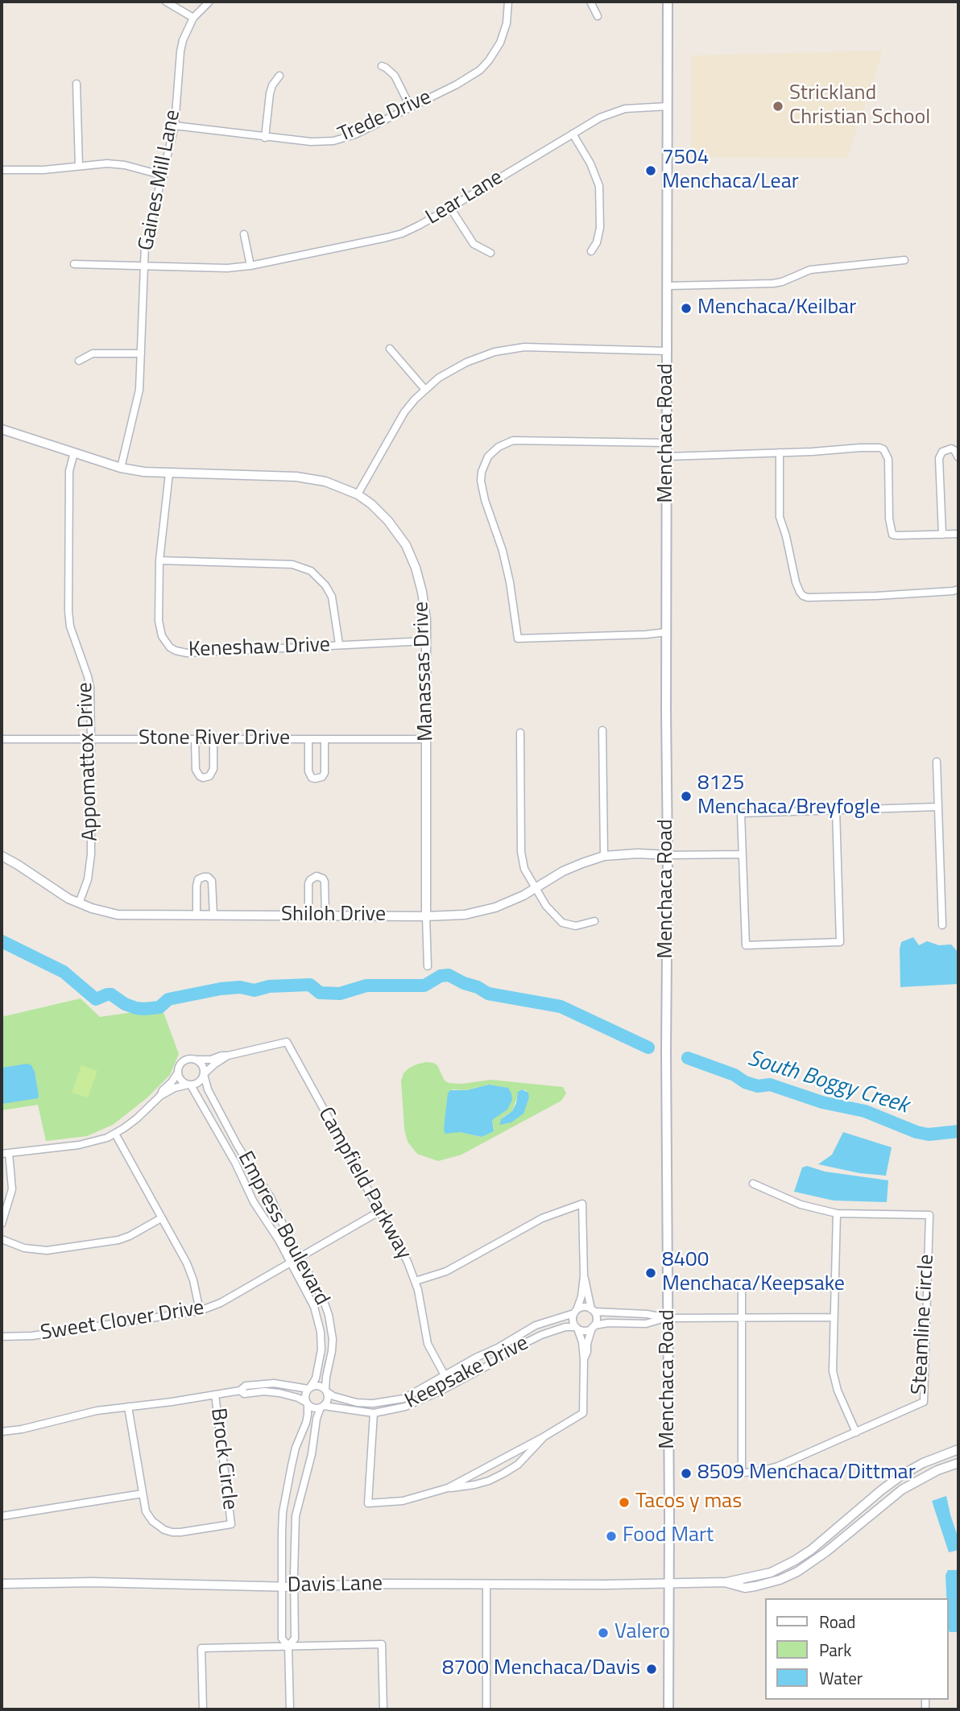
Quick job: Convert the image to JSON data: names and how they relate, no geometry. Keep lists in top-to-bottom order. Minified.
{"streets":{"main road":["Menchaca Road"],"street":["Trede Drive","Gaines Mill Lane","Lear Lane","Keneshaw Drive","Manassas Drive","Stone River Drive","Appomattox Drive","Shiloh Drive","Campfield Parkway","Empress Boulevard","Sweet Clover Drive","Steamline Circle","Keepsake Drive","Brock Circle","Davis Lane"]},"crossings":[["Trede Drive","Gaines Mill Lane"],["Gaines Mill Lane","Lear Lane"],["Gaines Mill Lane","Manassas Drive"],["Lear Lane","Menchaca Road"],["Menchaca Road","Shiloh Drive"],["Menchaca Road","Davis Lane"],["Keneshaw Drive","Manassas Drive"],["Manassas Drive","Stone River Drive"],["Manassas Drive","Appomattox Drive"],["Manassas Drive","Shiloh Drive"],["Stone River Drive","Appomattox Drive"],["Appomattox Drive","Shiloh Drive"],["Campfield Parkway","Empress Boulevard"],["Campfield Parkway","Sweet Clover Drive"],["Campfield Parkway","Keepsake Drive"],["Empress Boulevard","Sweet Clover Drive"],["Empress Boulevard","Keepsake Drive"]],"water":["South Boggy Creek"],"places":["Strickland Christian School","7504 Menchaca/Lear","Menchaca/Keilbar","8125 Menchaca/Breyfogle","8400 Menchaca/Keepsake","8509 Menchaca/Dittmar","Tacos y mas","Food Mart","Valero","8700 Menchaca/Davis"],"legend":["Road","Park","Water"]}
